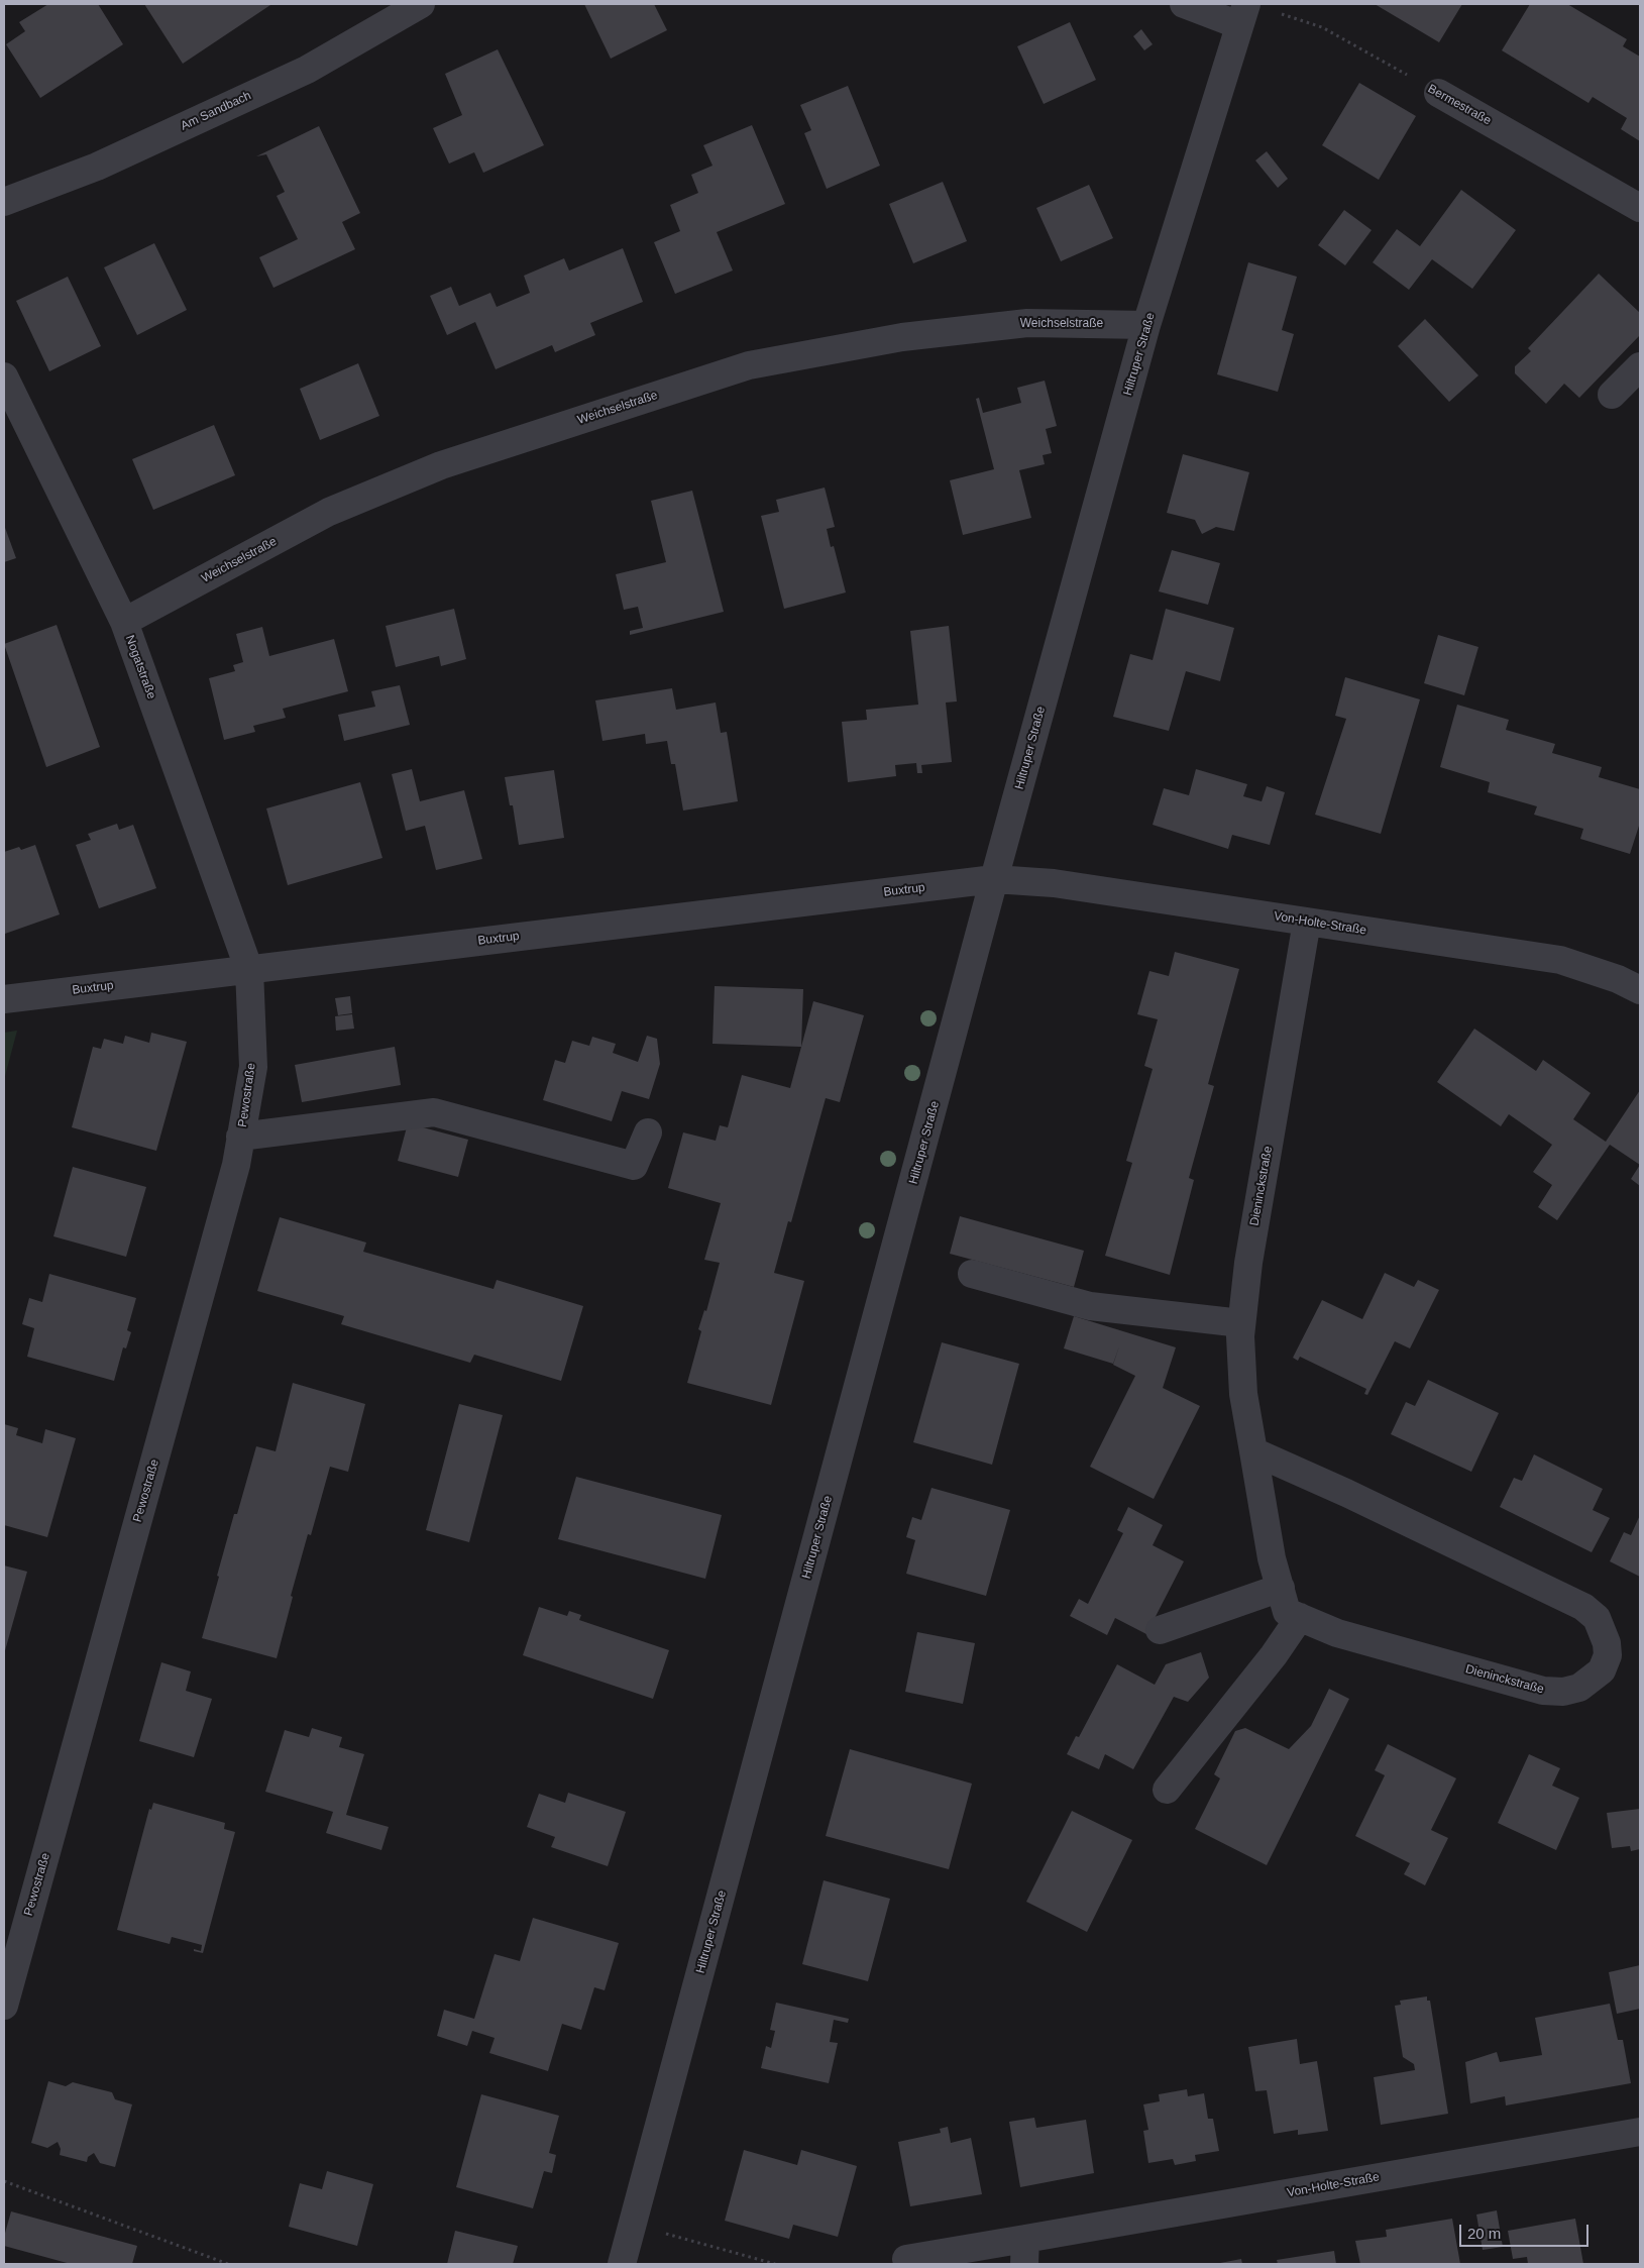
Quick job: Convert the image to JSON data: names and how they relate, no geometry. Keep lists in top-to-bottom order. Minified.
{"streets":{"street":["Bermestraße","Am Sandbach","Weichselstraße","Hiltruper Straße","Nogatstraße","Buxtrup","Von-Holte-Straße","Pewostraße","Dieninckstraße"]},"crossings":[["Weichselstraße","Hiltruper Straße"],["Weichselstraße","Nogatstraße"],["Hiltruper Straße","Buxtrup"],["Hiltruper Straße","Von-Holte-Straße"],["Nogatstraße","Buxtrup"],["Nogatstraße","Pewostraße"],["Buxtrup","Von-Holte-Straße"],["Buxtrup","Pewostraße"],["Von-Holte-Straße","Dieninckstraße"]],"scale_bar":"20 m"}
